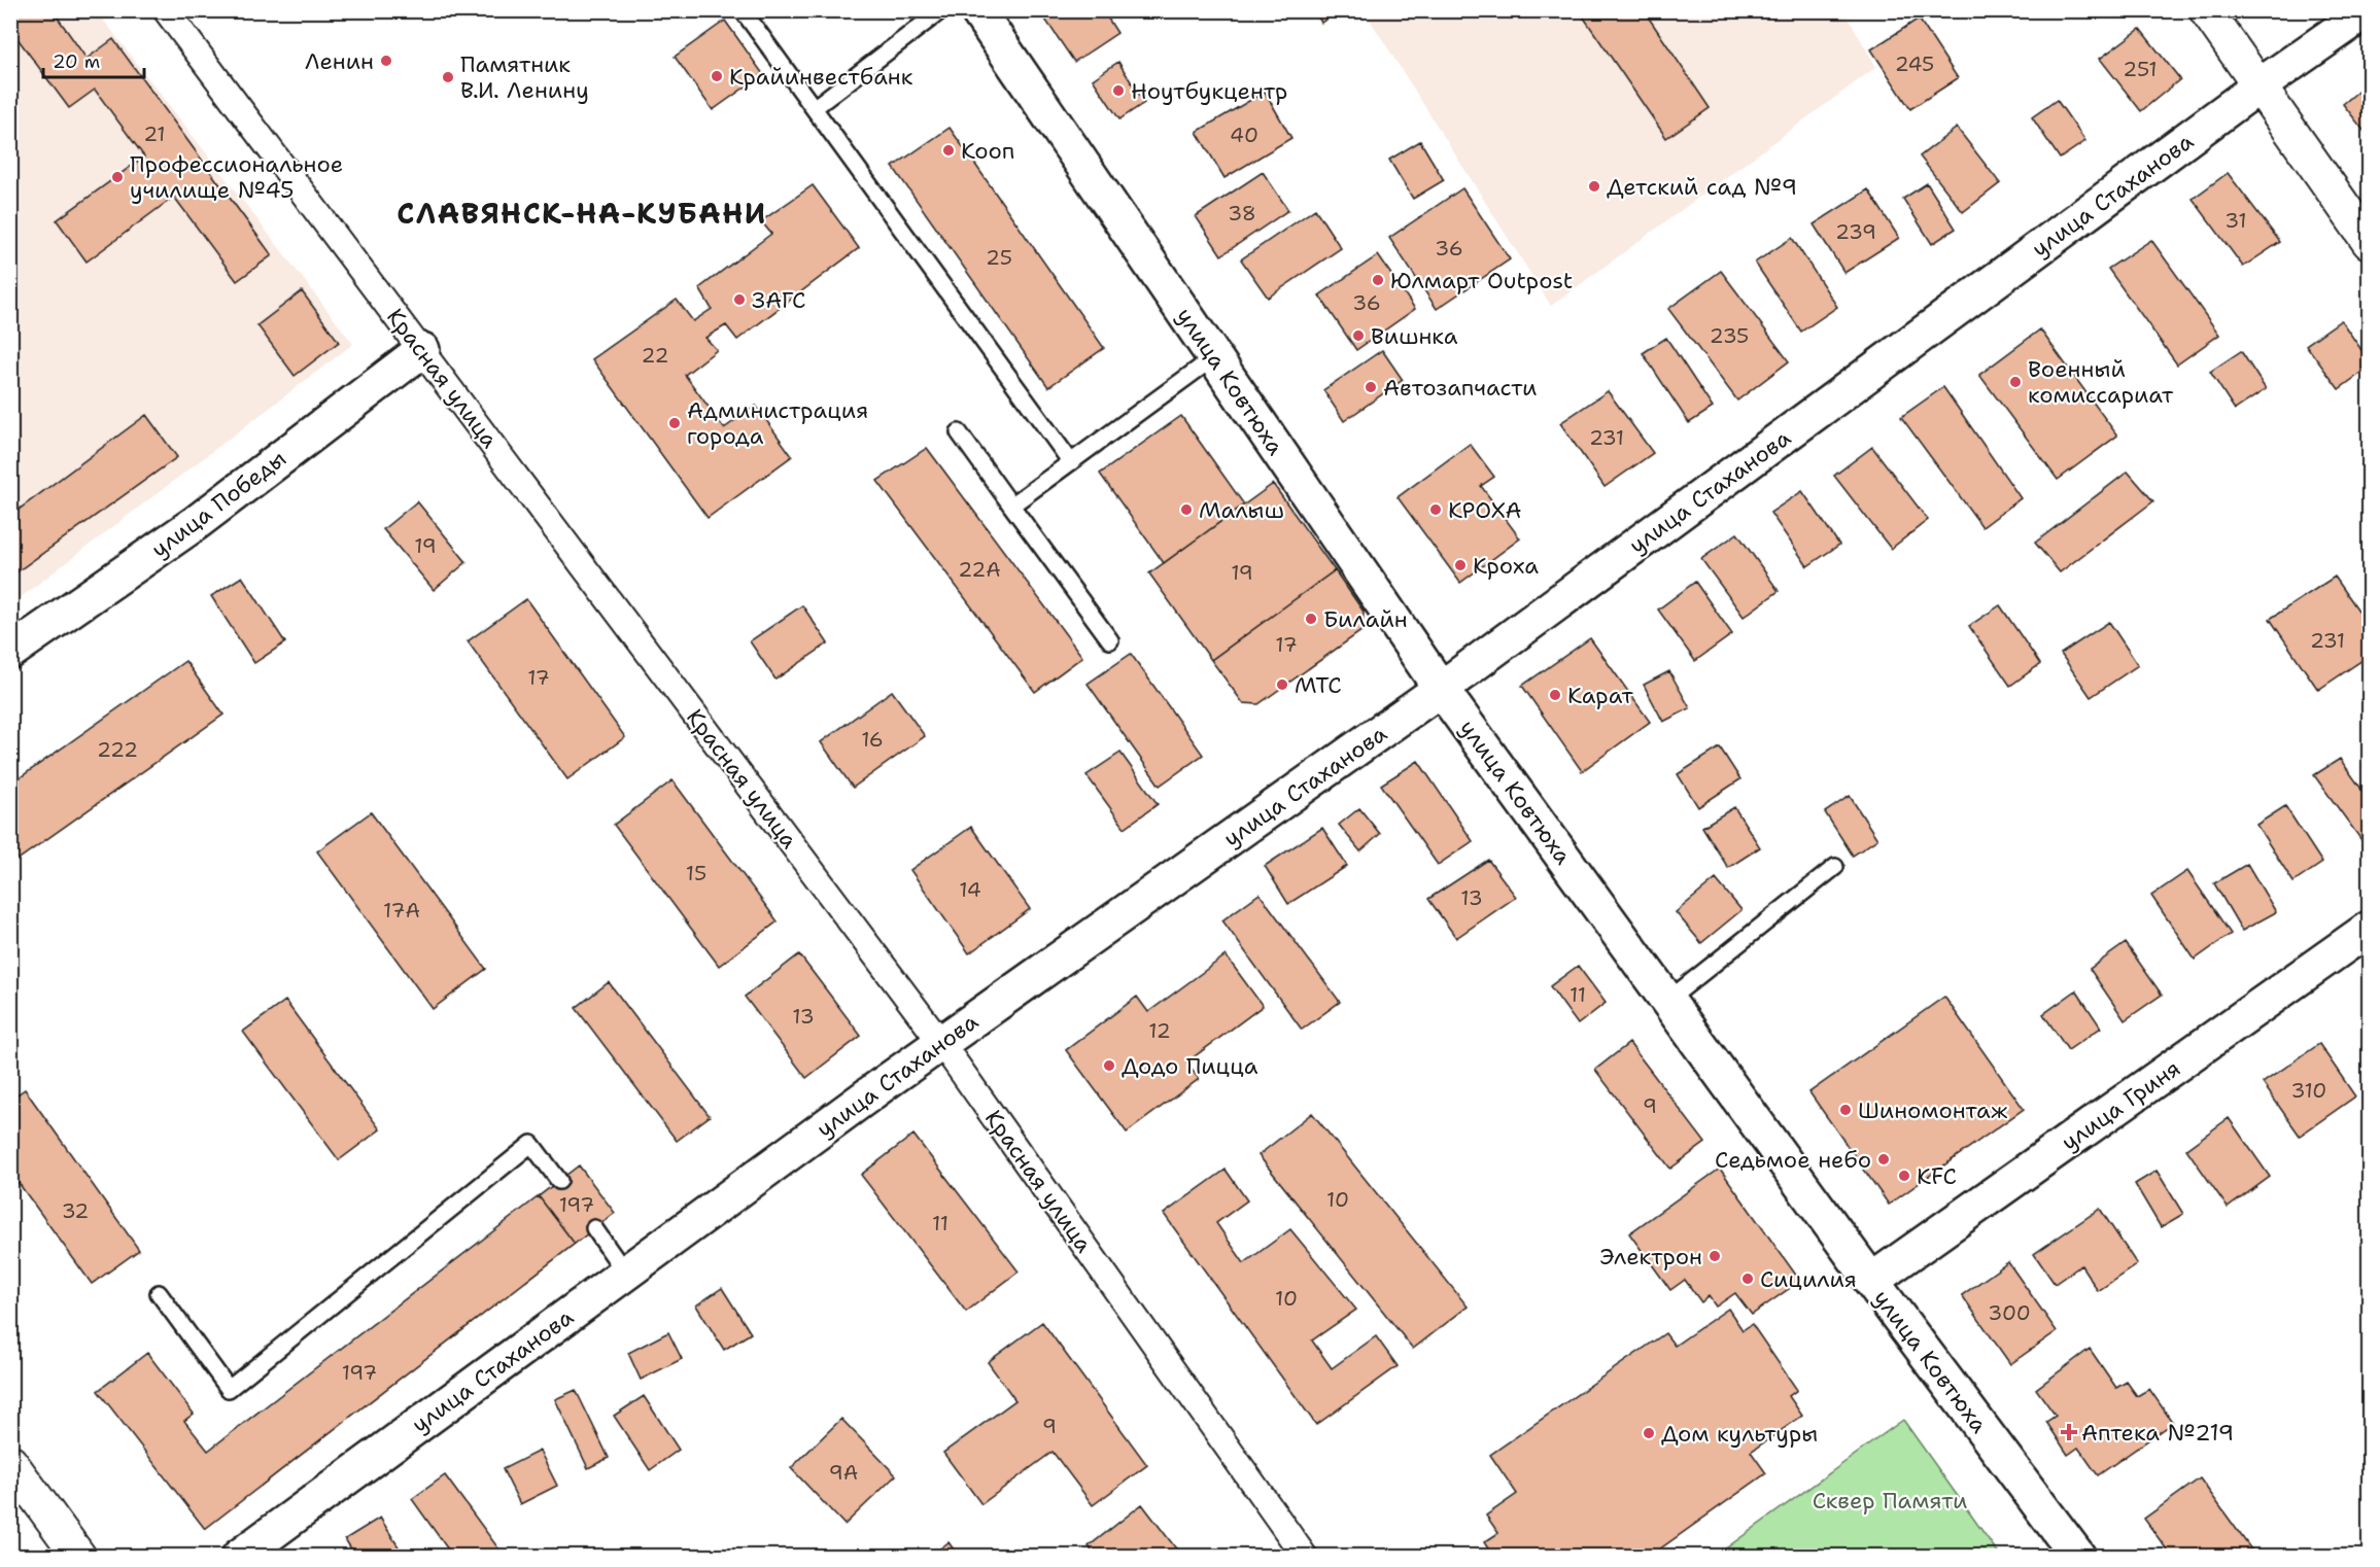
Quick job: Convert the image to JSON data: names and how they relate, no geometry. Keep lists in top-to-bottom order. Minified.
{"streets":{"street":["улица Стаханова","Красная улица","улица Ковтюха","улица Победы","улица Гриня"]},"crossings":[["улица Стаханова","Красная улица"],["улица Стаханова","улица Ковтюха"],["Красная улица","улица Победы"],["улица Ковтюха","улица Гриня"]],"districts":["СЛАВЯНСК-НА-КУБАНИ"],"parks":["Сквер Памяти"],"places":{"other":["Ленин","Крайинвестбанк","Памятник В.И. Ленину","Ноутбукцентр","Кооп","Профессиональное училище №45","Детский сад №9","Юлмарт Outpost","ЗАГС","Вишнка","Военный комиссариат","Автозапчасти","Администрация города","Малыш","КРОХА","Кроха","Билайн","МТС","Карат","Додо Пицца","Шиномонтаж","Седьмое небо","KFC","Электрон","Сицилия","Дом культуры"],"health":["Аптека №219"]},"house_numbers":["245","251","21","40","38","31","239","36","25","36","235","22","231","19","22А","19","231","17","17","16","222","15","14","13","17А","11","13","12","310","9","10","197","32","11","10","300","197","9","9А"],"scale_bar":"20 m"}
